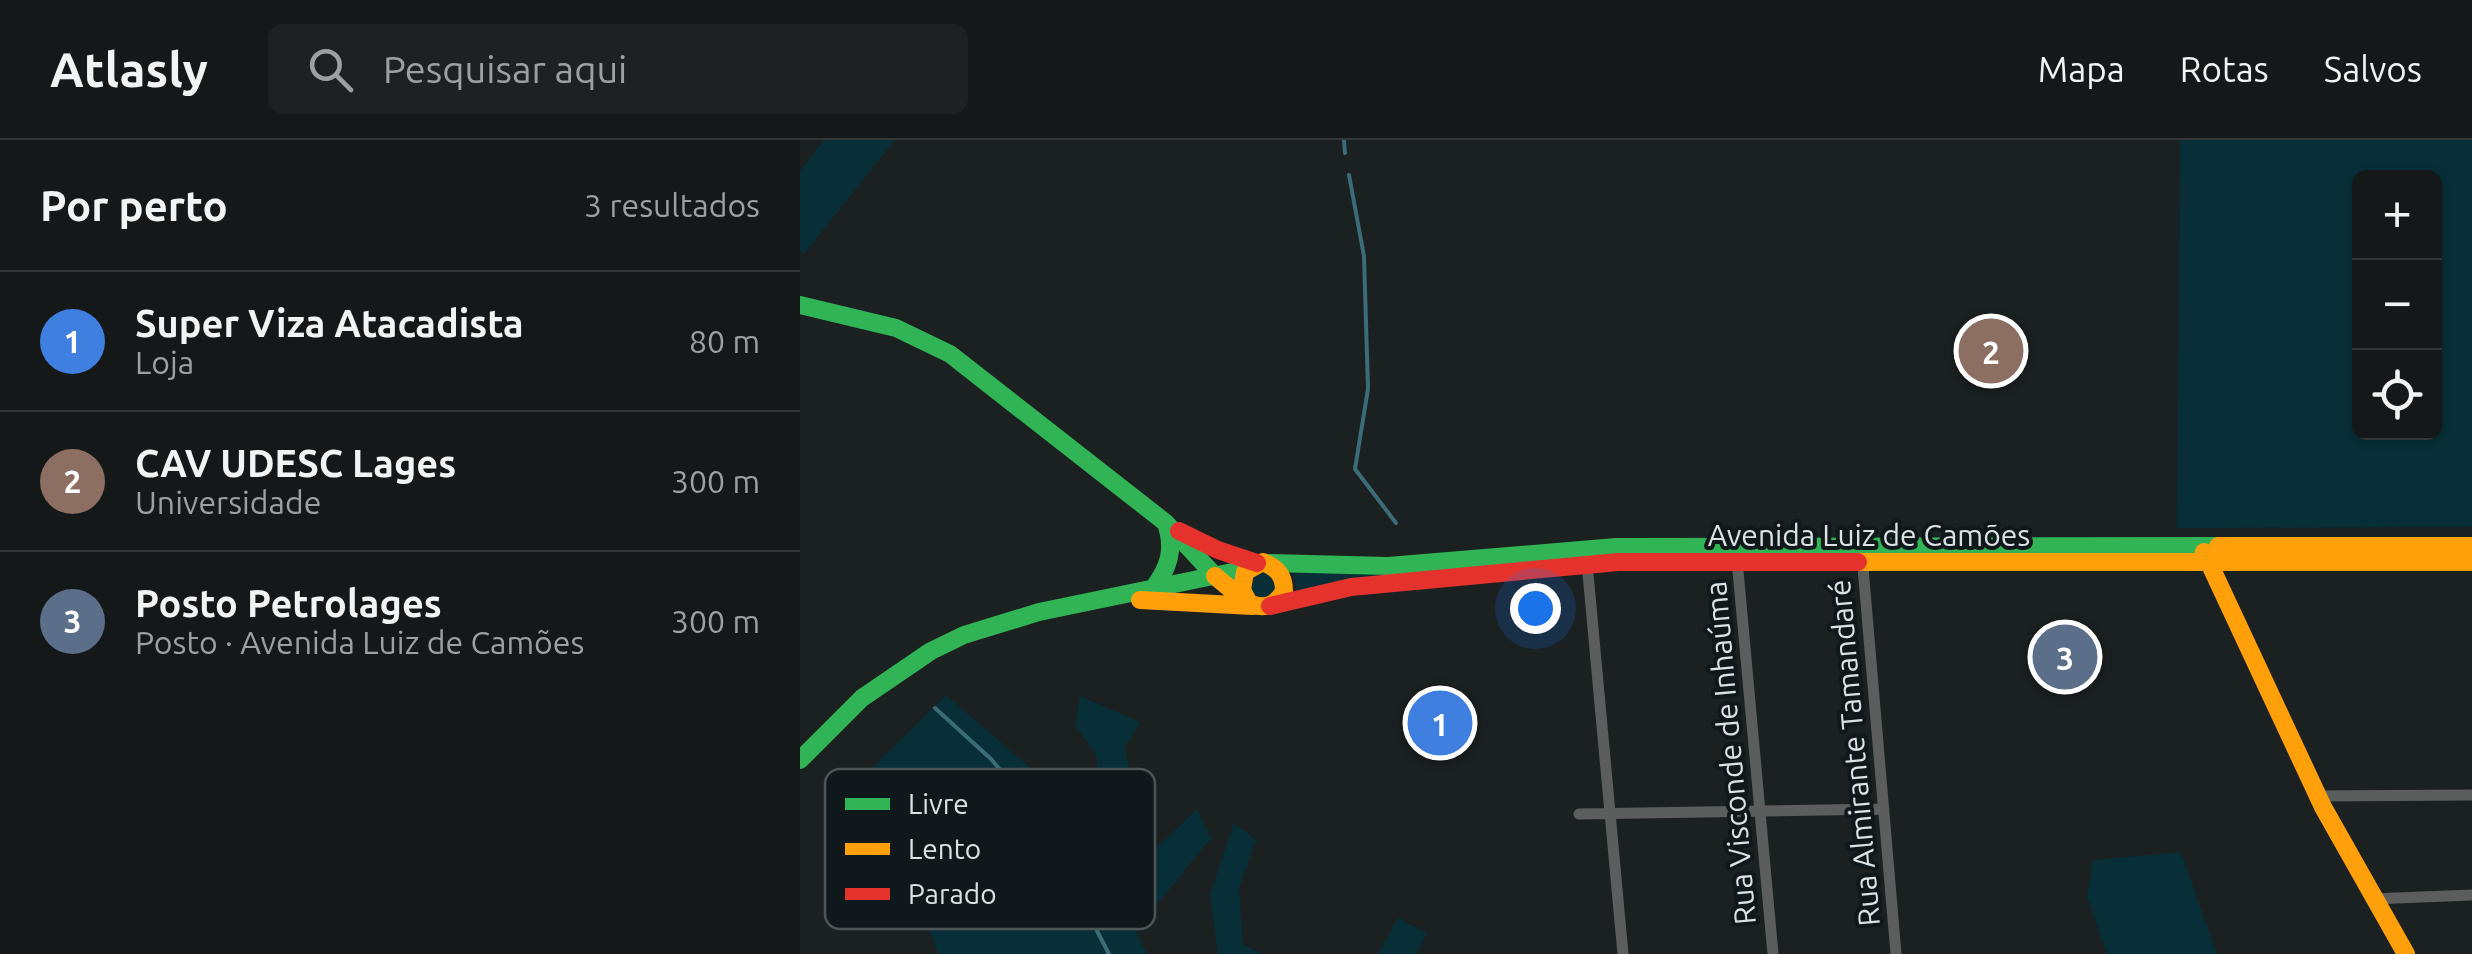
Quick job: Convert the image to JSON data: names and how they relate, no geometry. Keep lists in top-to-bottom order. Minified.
{"streets":{"main road":["Avenida Luiz de Camões"],"street":["Rua Visconde de Inhaúma","Rua Almirante Tamandaré"]},"crossings":[["Avenida Luiz de Camões","Rua Visconde de Inhaúma"],["Avenida Luiz de Camões","Rua Almirante Tamandaré"]],"legend":["Livre","Lento","Parado"],"page":{"header":"Atlasly","search":"Pesquisar aqui","nav":["Mapa","Rotas","Salvos"],"heading":["Por perto","3 resultados"],"map_buttons":["+","−"],"list":[{"mark":"1","name":"Super Viza Atacadista","note":"Loja","value":"80 m"},{"mark":"2","name":"CAV UDESC Lages","note":"Universidade","value":"300 m"},{"mark":"3","name":"Posto Petrolages","note":"Posto · Avenida Luiz de Camões","value":"300 m"}],"pins":["2","3","1"]}}
